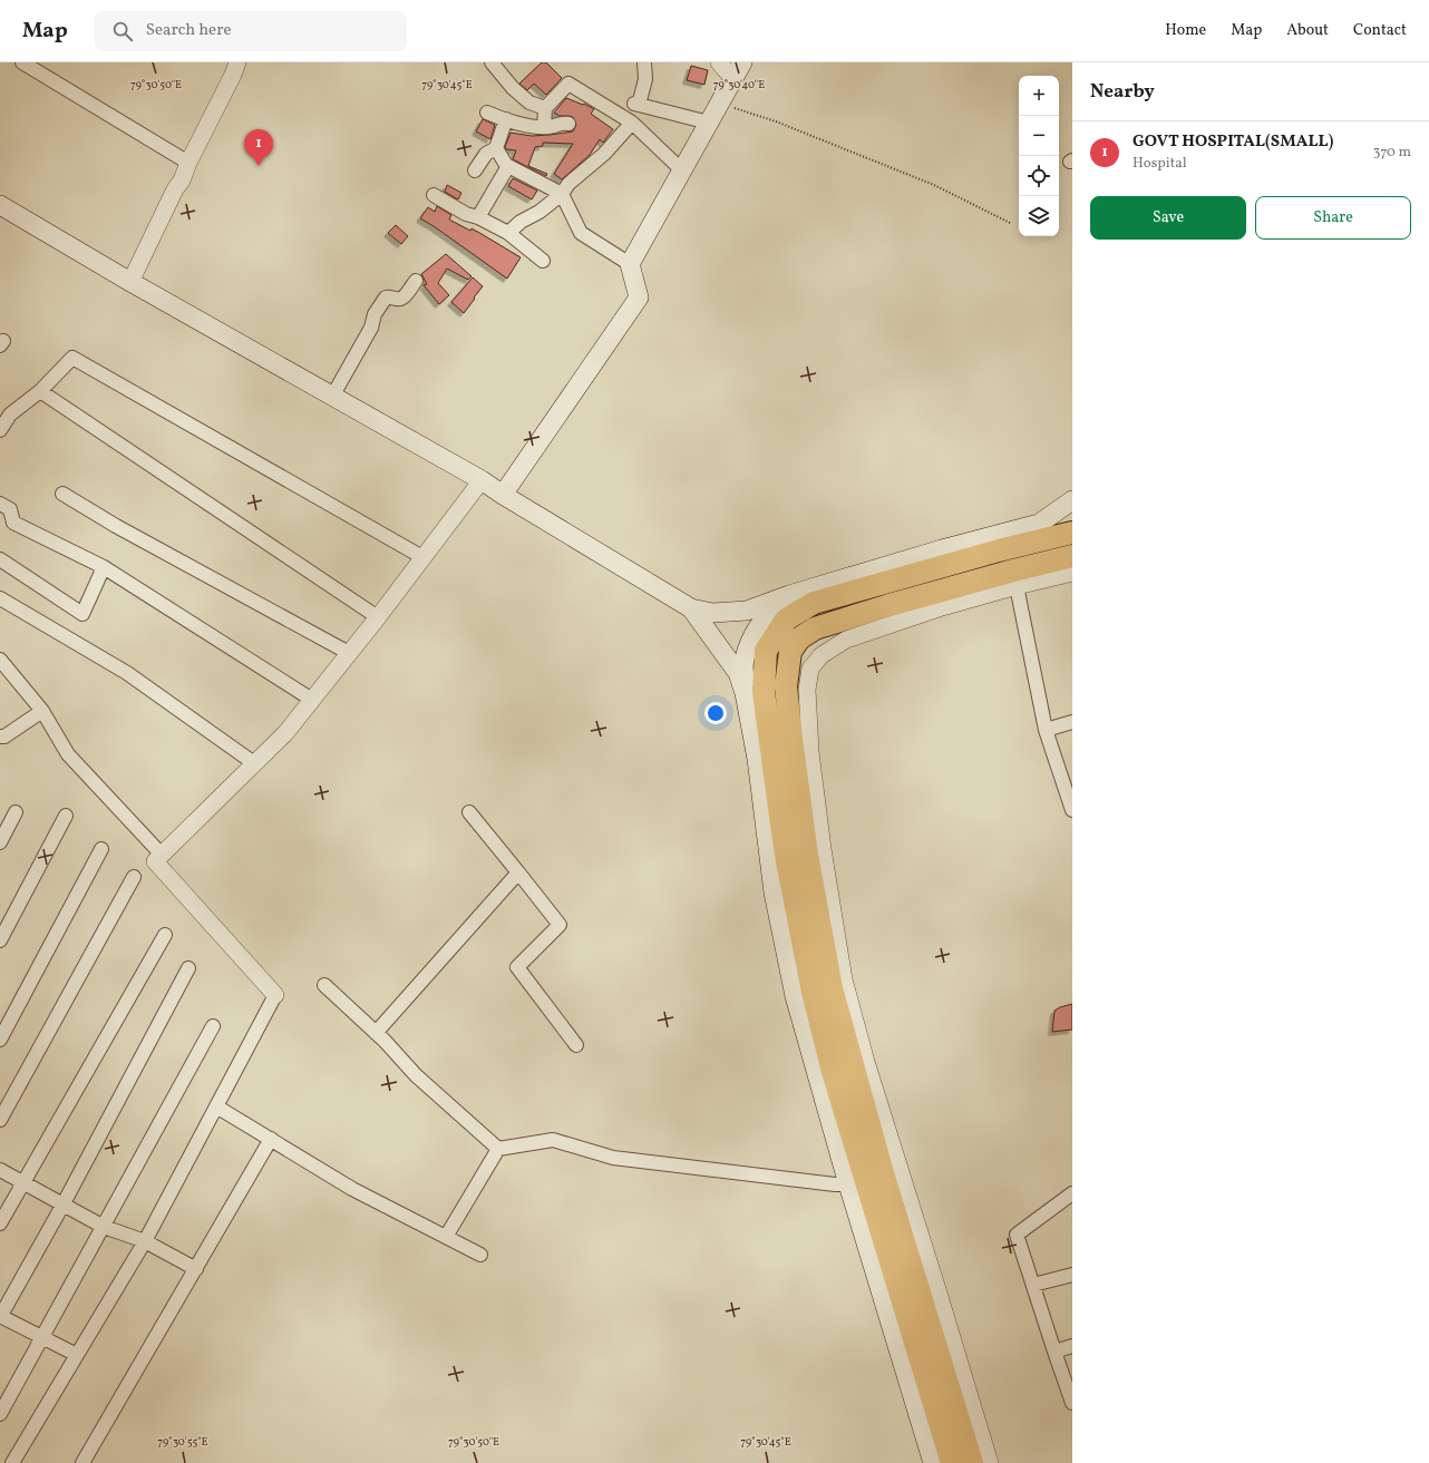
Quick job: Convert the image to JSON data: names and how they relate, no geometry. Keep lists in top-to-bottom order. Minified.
{"page":{"header":"Map","search":"Search here","nav":["Home","Map","About","Contact"],"heading":"Nearby","map_buttons":["+","−"],"list":[{"mark":"1","name":"GOVT HOSPITAL(SMALL)","note":"Hospital","value":"370 m"}],"pins":"1","buttons":["Save","Share"]},"coordinates":["79°30'50\"E","79°30'45\"E","79°30'40\"E","79°30'55\"E"]}
